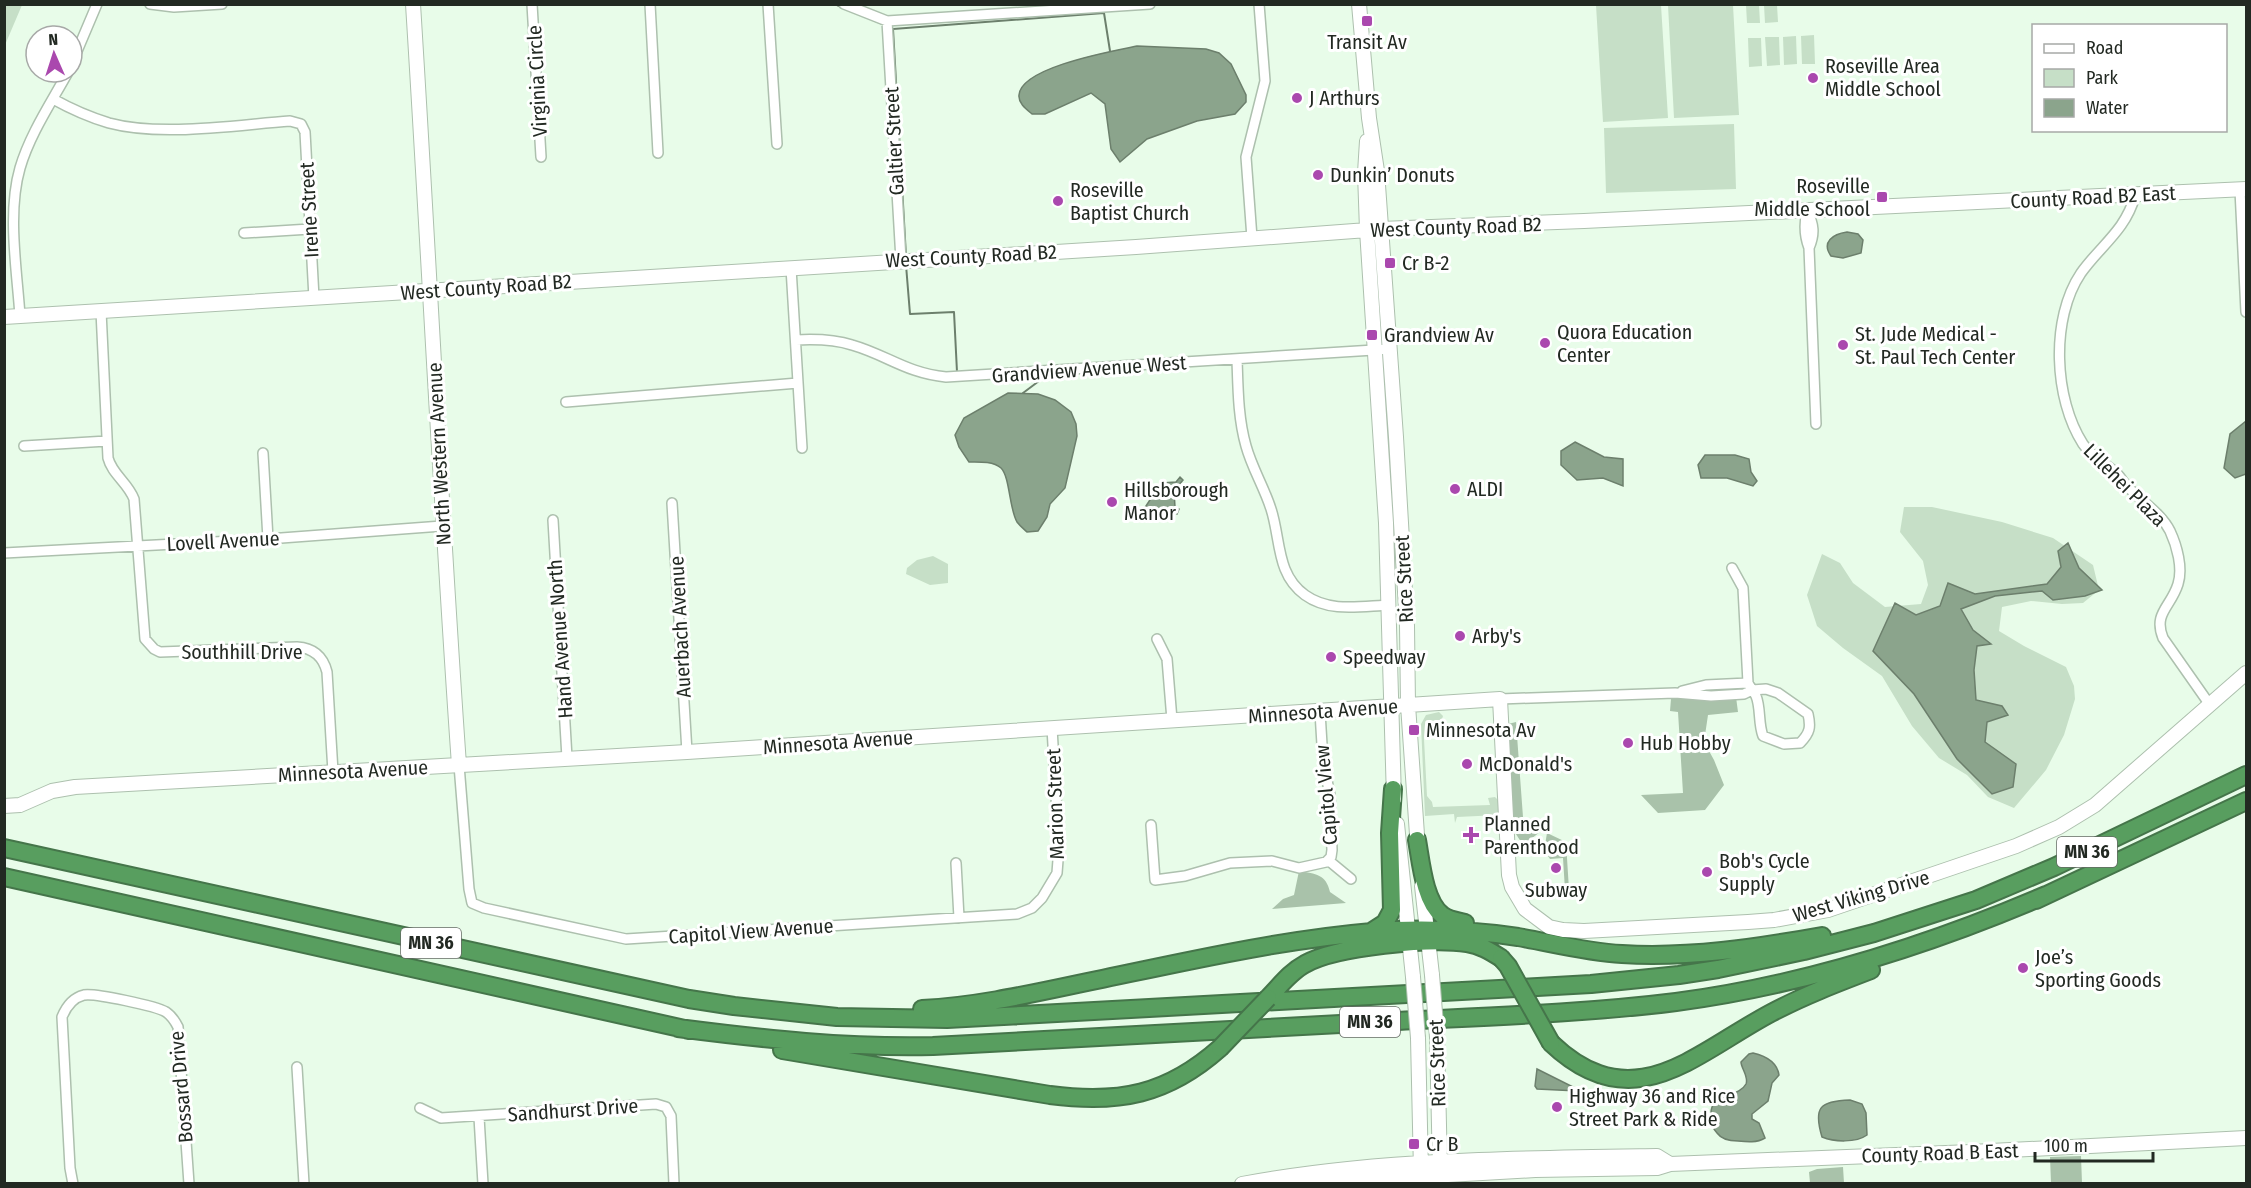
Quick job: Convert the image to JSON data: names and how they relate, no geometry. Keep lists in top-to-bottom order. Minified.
{"streets":{"highway":["MN 36"],"street":["Virginia Circle","Galtier Street","County Road B2 East","Irene Street","West County Road B2","Grandview Avenue West","North Western Avenue","Lillehei Plaza","Lovell Avenue","Rice Street","Auerbach Avenue","Hand Avenue North","Southhill Drive","Minnesota Avenue","Capitol View","Marion Street","West Viking Drive","Capitol View Avenue","Bossard Drive","Sandhurst Drive","County Road B East"]},"crossings":[["Galtier Street","West County Road B2"],["County Road B2 East","West County Road B2"],["County Road B2 East","Lillehei Plaza"],["Irene Street","West County Road B2"],["West County Road B2","North Western Avenue"],["West County Road B2","Rice Street"],["Grandview Avenue West","Rice Street"],["North Western Avenue","Lovell Avenue"],["North Western Avenue","Minnesota Avenue"],["North Western Avenue","Capitol View Avenue"],["Lillehei Plaza","West Viking Drive"],["Lovell Avenue","Southhill Drive"],["Rice Street","Minnesota Avenue"],["Rice Street","County Road B East"],["Auerbach Avenue","Minnesota Avenue"],["Hand Avenue North","Minnesota Avenue"],["Southhill Drive","Minnesota Avenue"],["Minnesota Avenue","Capitol View"],["Minnesota Avenue","Marion Street"],["Minnesota Avenue","West Viking Drive"],["Marion Street","Capitol View Avenue"]],"places":{"transit":["Transit Av","Roseville Middle School","Cr B-2","Grandview Av","Minnesota Av","Cr B"],"other":["Roseville Area Middle School","J Arthurs","Dunkin’ Donuts","Roseville Baptist Church","Quora Education Center","St. Jude Medical - St. Paul Tech Center","ALDI","Hillsborough Manor","Arby's","Speedway","Hub Hobby","McDonald's","Subway","Bob's Cycle Supply","Joe’s Sporting Goods","Highway 36 and Rice Street Park & Ride"],"health":["Planned Parenthood"]},"legend":["Road","Park","Water"],"scale_bar":"100 m","north":"top"}
